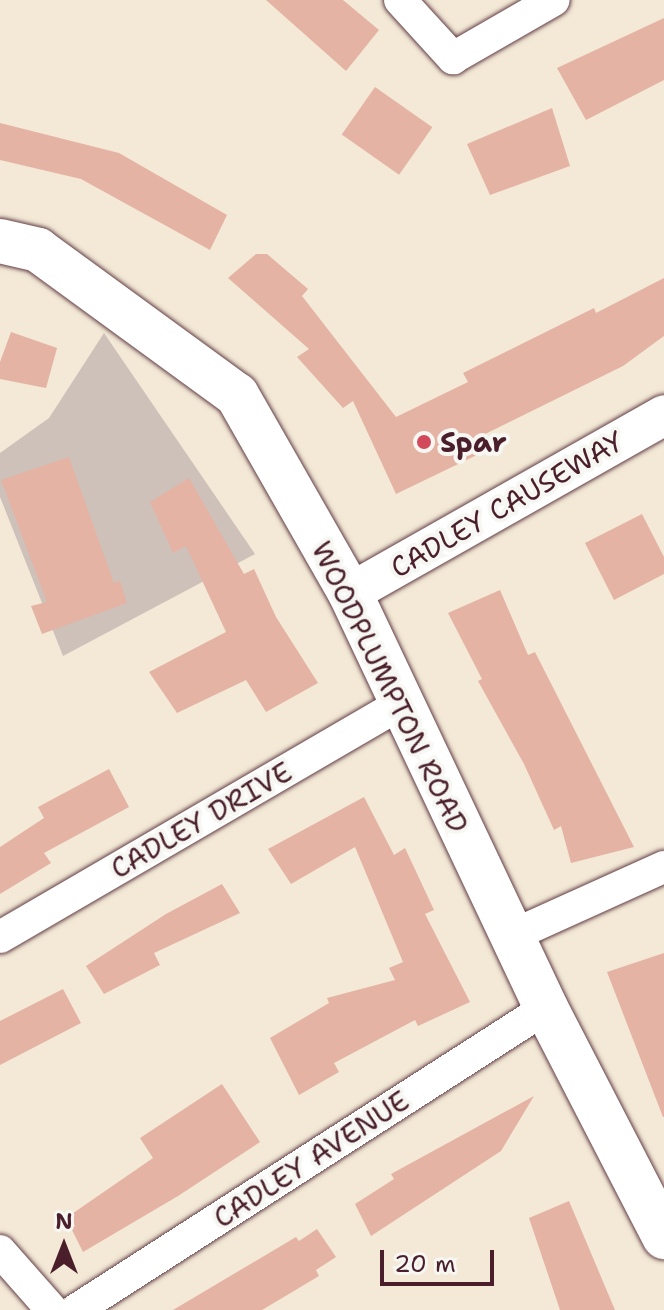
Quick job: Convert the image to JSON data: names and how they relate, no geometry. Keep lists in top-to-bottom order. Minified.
{"streets":{"main road":["WOODPLUMPTON ROAD"],"street":["CADLEY CAUSEWAY","CADLEY DRIVE","CADLEY AVENUE"]},"crossings":[["CADLEY CAUSEWAY","WOODPLUMPTON ROAD"],["WOODPLUMPTON ROAD","CADLEY DRIVE"],["WOODPLUMPTON ROAD","CADLEY AVENUE"]],"places":["Spar"],"scale_bar":"20 m","north":"top"}
